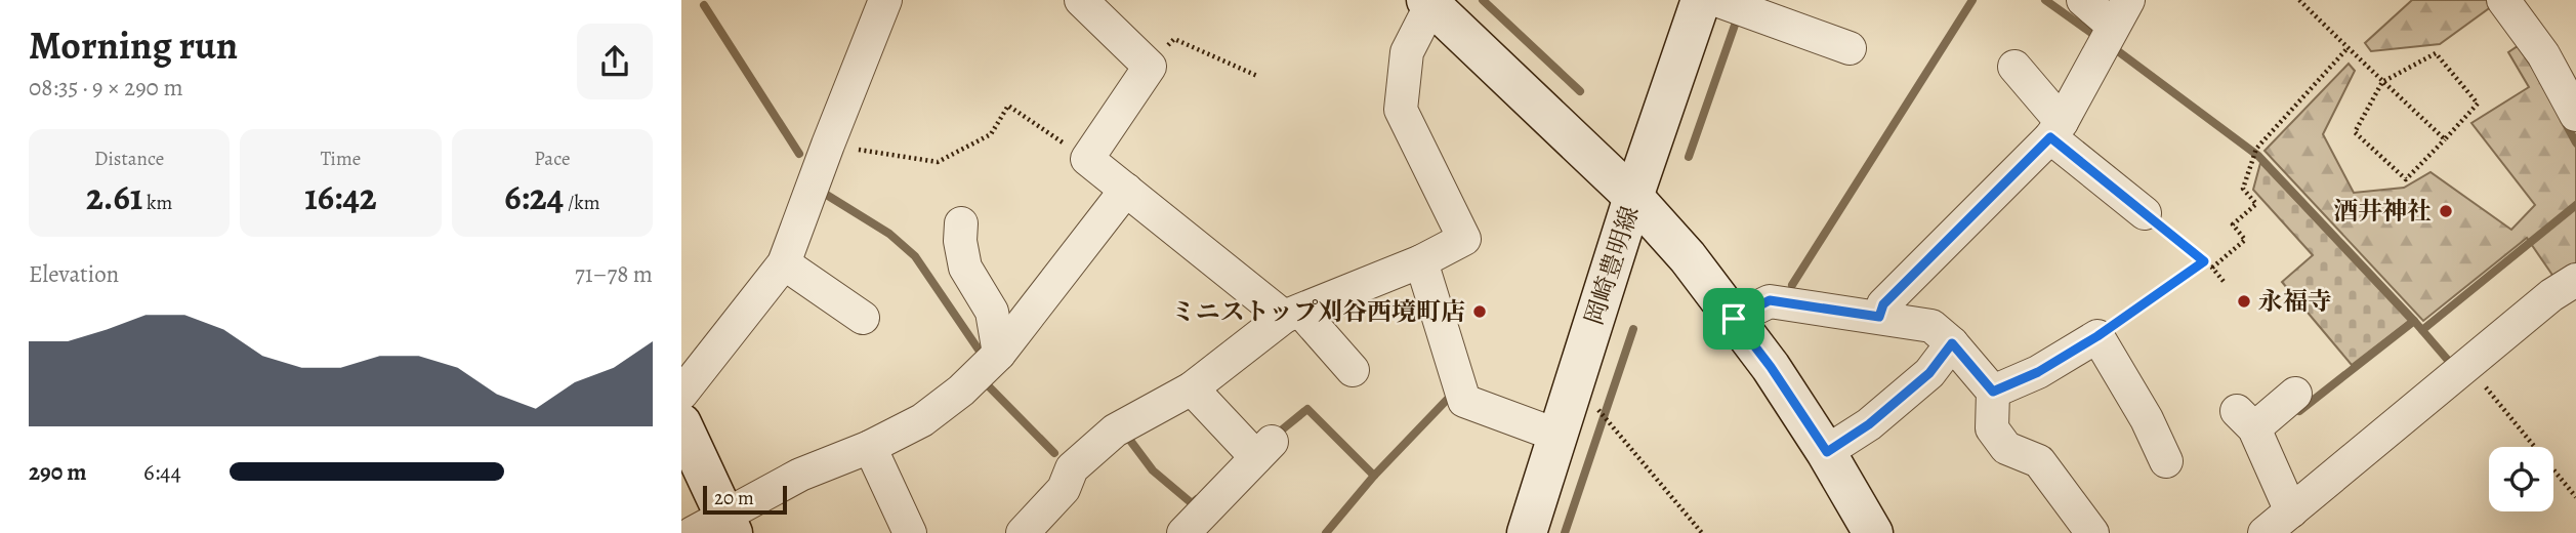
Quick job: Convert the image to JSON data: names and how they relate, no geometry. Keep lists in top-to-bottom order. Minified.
{"streets":{"street":["岡崎豊明線"]},"places":["酒井神社","永福寺","ミニストップ刈谷西境町店"],"scale_bar":"20 m","page":{"heading":["Morning run","08:35 · 9 × 290 m"],"stats":[["Distance","2.61 km"],["Time","16:42"],["Pace","6:24 /km"]],"chart":["Elevation","71–78 m"],"list":[{"name":"290 m","note":"6:44"}],"scale":"20 m"}}
